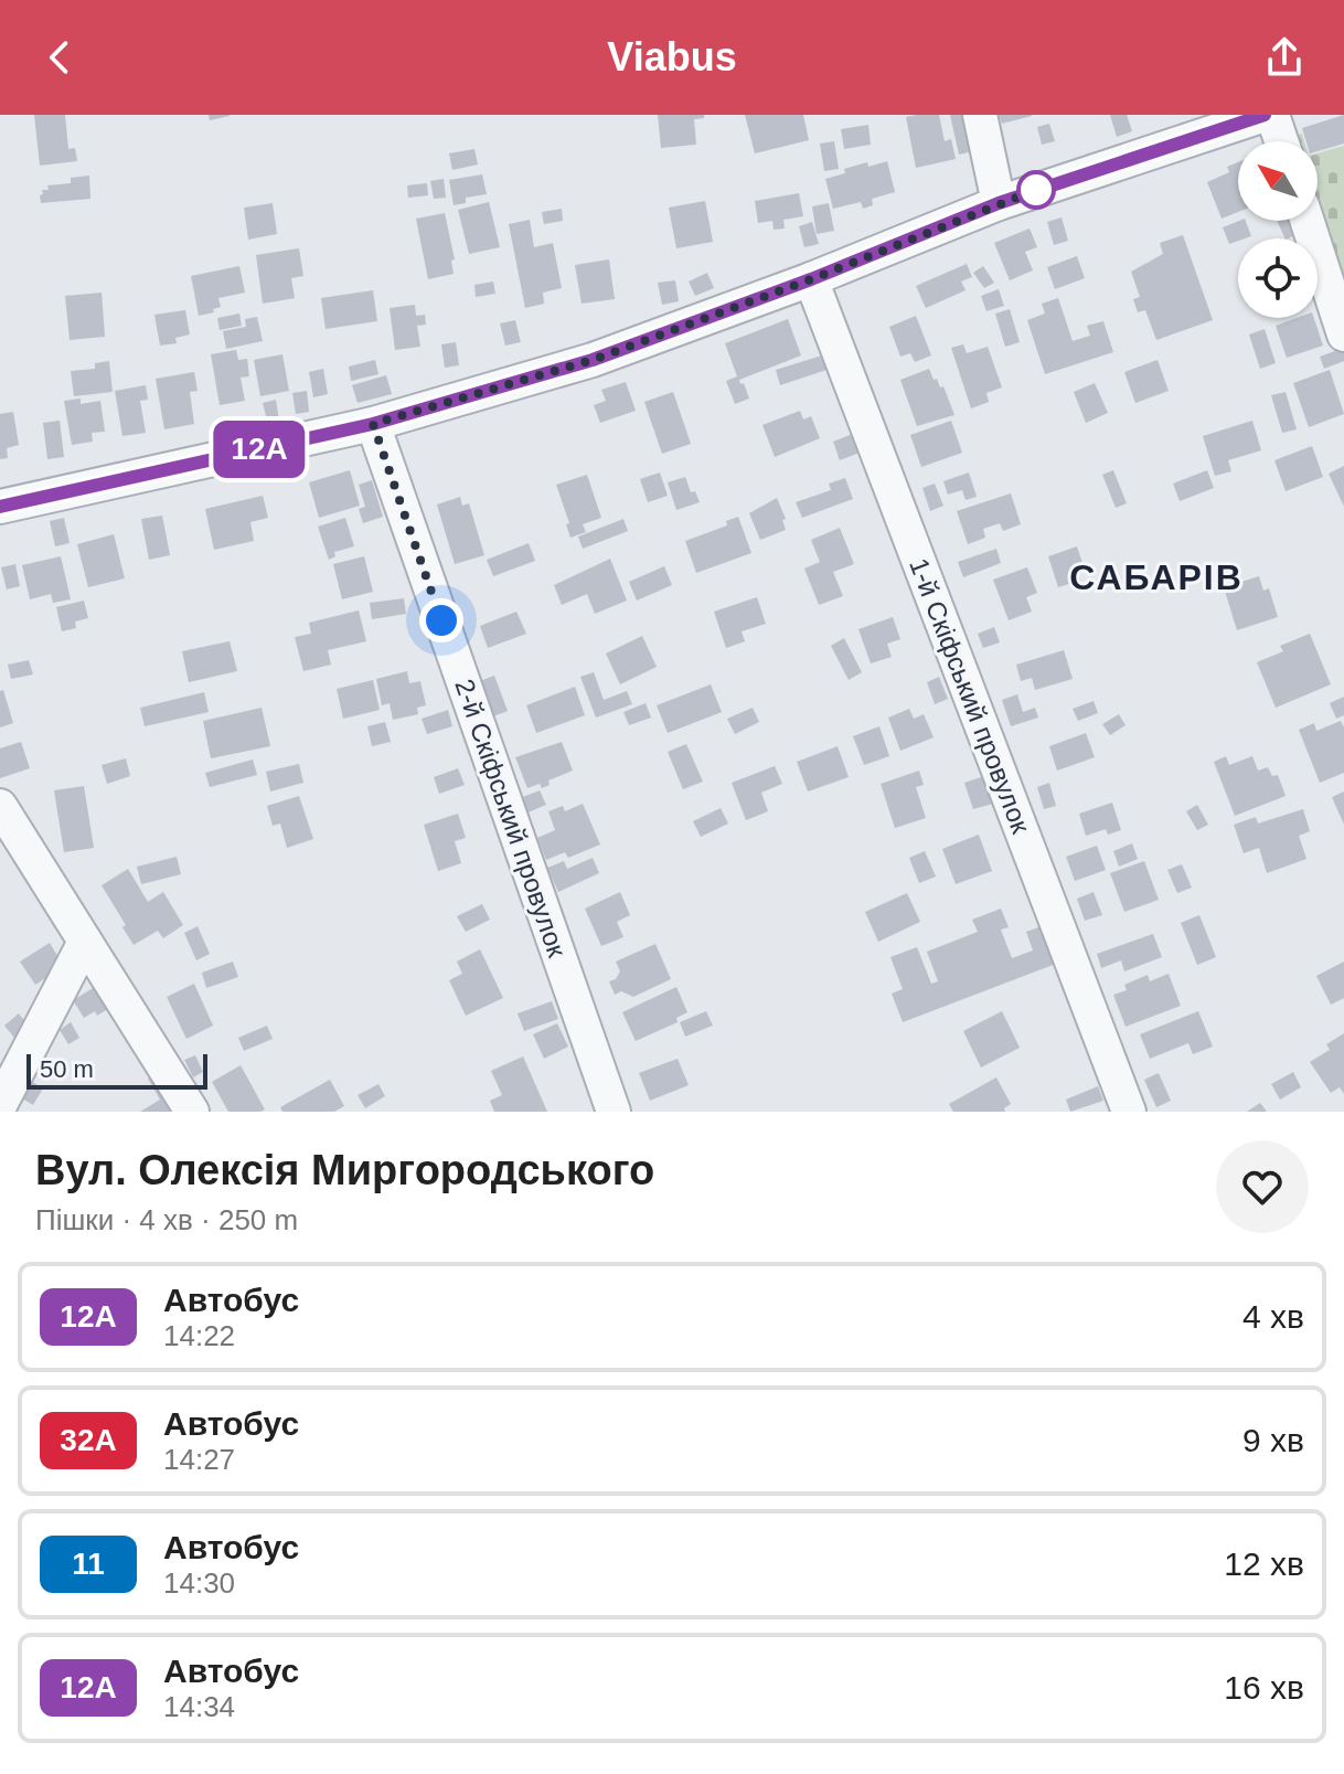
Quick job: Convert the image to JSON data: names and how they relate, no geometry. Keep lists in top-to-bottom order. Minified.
{"streets":{"street":["1-й Скіфський провулок","2-й Скіфський провулок"]},"districts":["САБАРІВ"],"lines":["bus line 12А"],"scale_bar":"50 m","north":"top left","page":{"header":"Viabus","on_map":"12А","scale":"50 m","heading":["Вул. Олексія Миргородського","Пішки · 4 хв · 250 m"],"list":[{"mark":"12А","name":"Автобус","note":"14:22","value":"4 хв"},{"mark":"32А","name":"Автобус","note":"14:27","value":"9 хв"},{"mark":"11","name":"Автобус","note":"14:30","value":"12 хв"},{"mark":"12А","name":"Автобус","note":"14:34","value":"16 хв"}]}}
